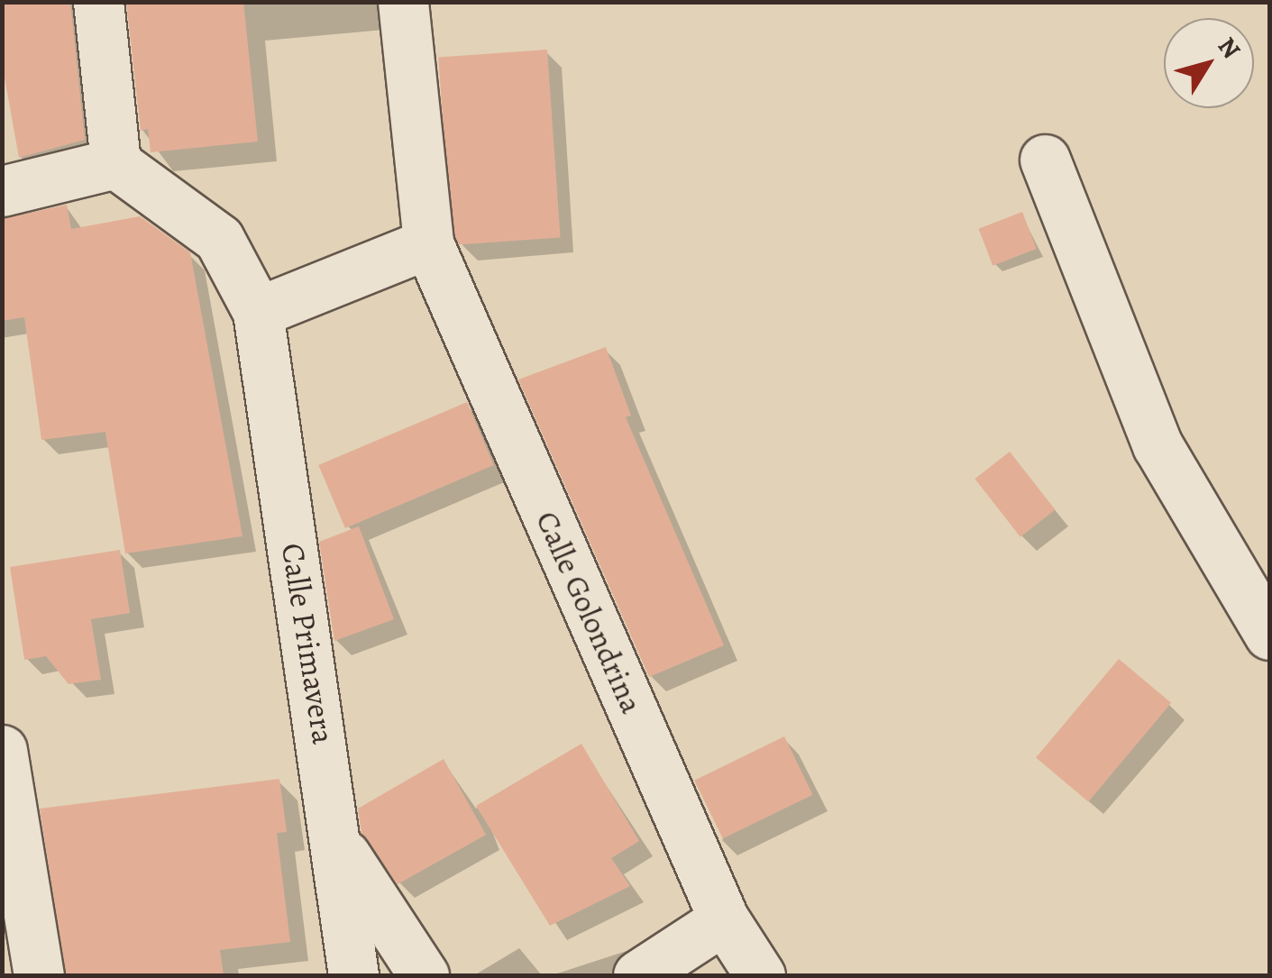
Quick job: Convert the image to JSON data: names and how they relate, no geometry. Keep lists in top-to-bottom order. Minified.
{"streets":{"street":["Calle Golondrina","Calle Primavera"]},"north":"top right"}
